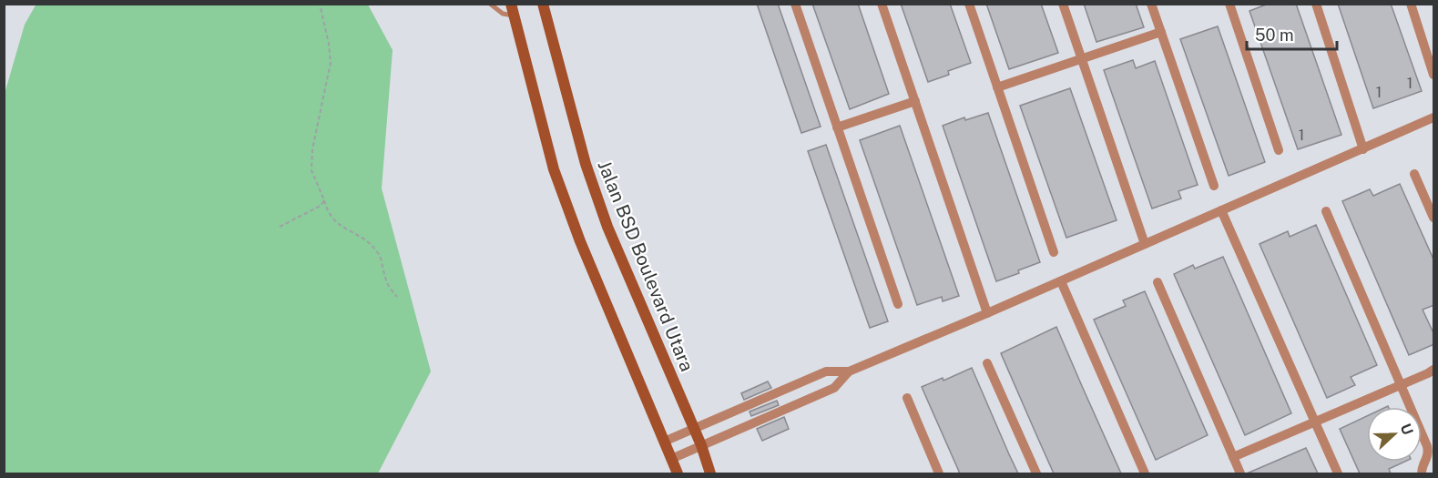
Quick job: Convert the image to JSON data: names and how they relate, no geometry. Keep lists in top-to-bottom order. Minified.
{"streets":{"main road":["Jalan BSD Boulevard Utara"]},"house_numbers":["1","1","1"],"scale_bar":"50 m","north":"right"}
